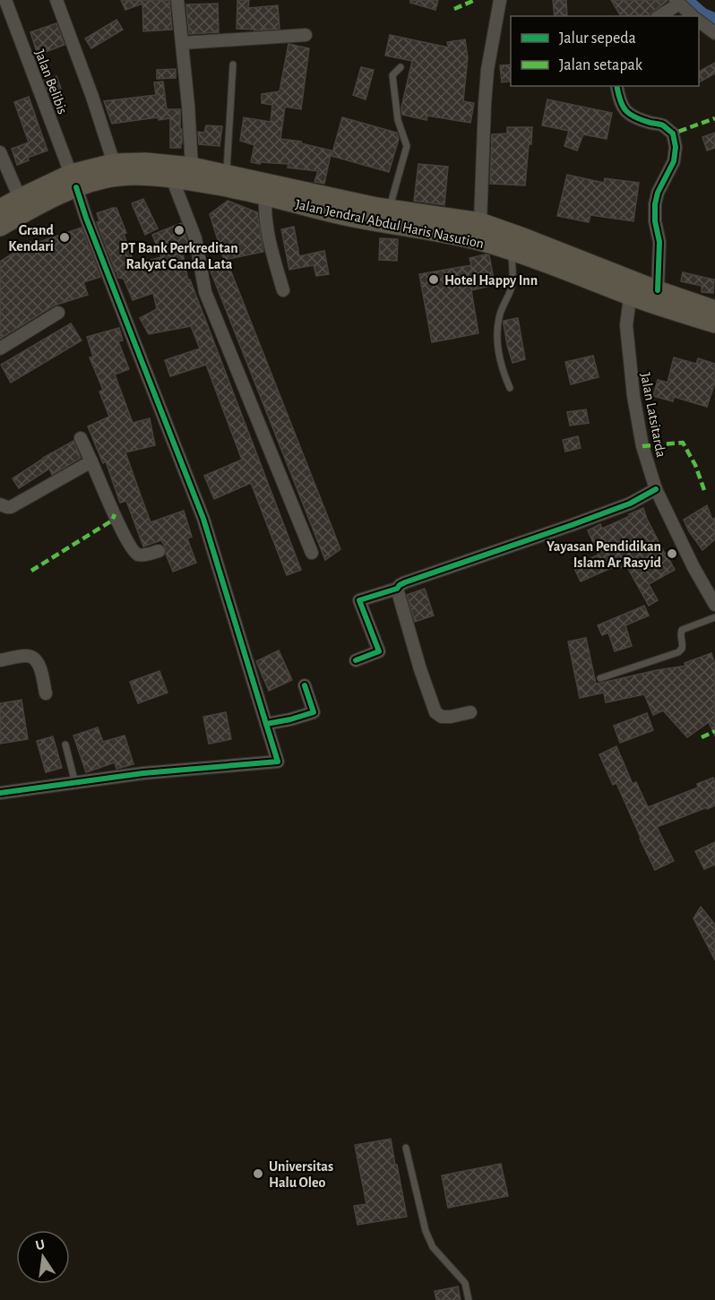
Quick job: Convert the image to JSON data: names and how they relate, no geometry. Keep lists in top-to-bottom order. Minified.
{"streets":{"highway":["Jalan Jendral Abdul Haris Nasution"],"street":["Jalan Belibis","Jalan Latsitarda"]},"crossings":[["Jalan Belibis","Jalan Jendral Abdul Haris Nasution"],["Jalan Jendral Abdul Haris Nasution","Jalan Latsitarda"]],"places":["PT Bank Perkreditan Rakyat Ganda Lata","Grand Kendari","Hotel Happy Inn","Yayasan Pendidikan Islam Ar Rasyid","Universitas Halu Oleo"],"legend":["Jalur sepeda","Jalan setapak"],"north":"top"}
